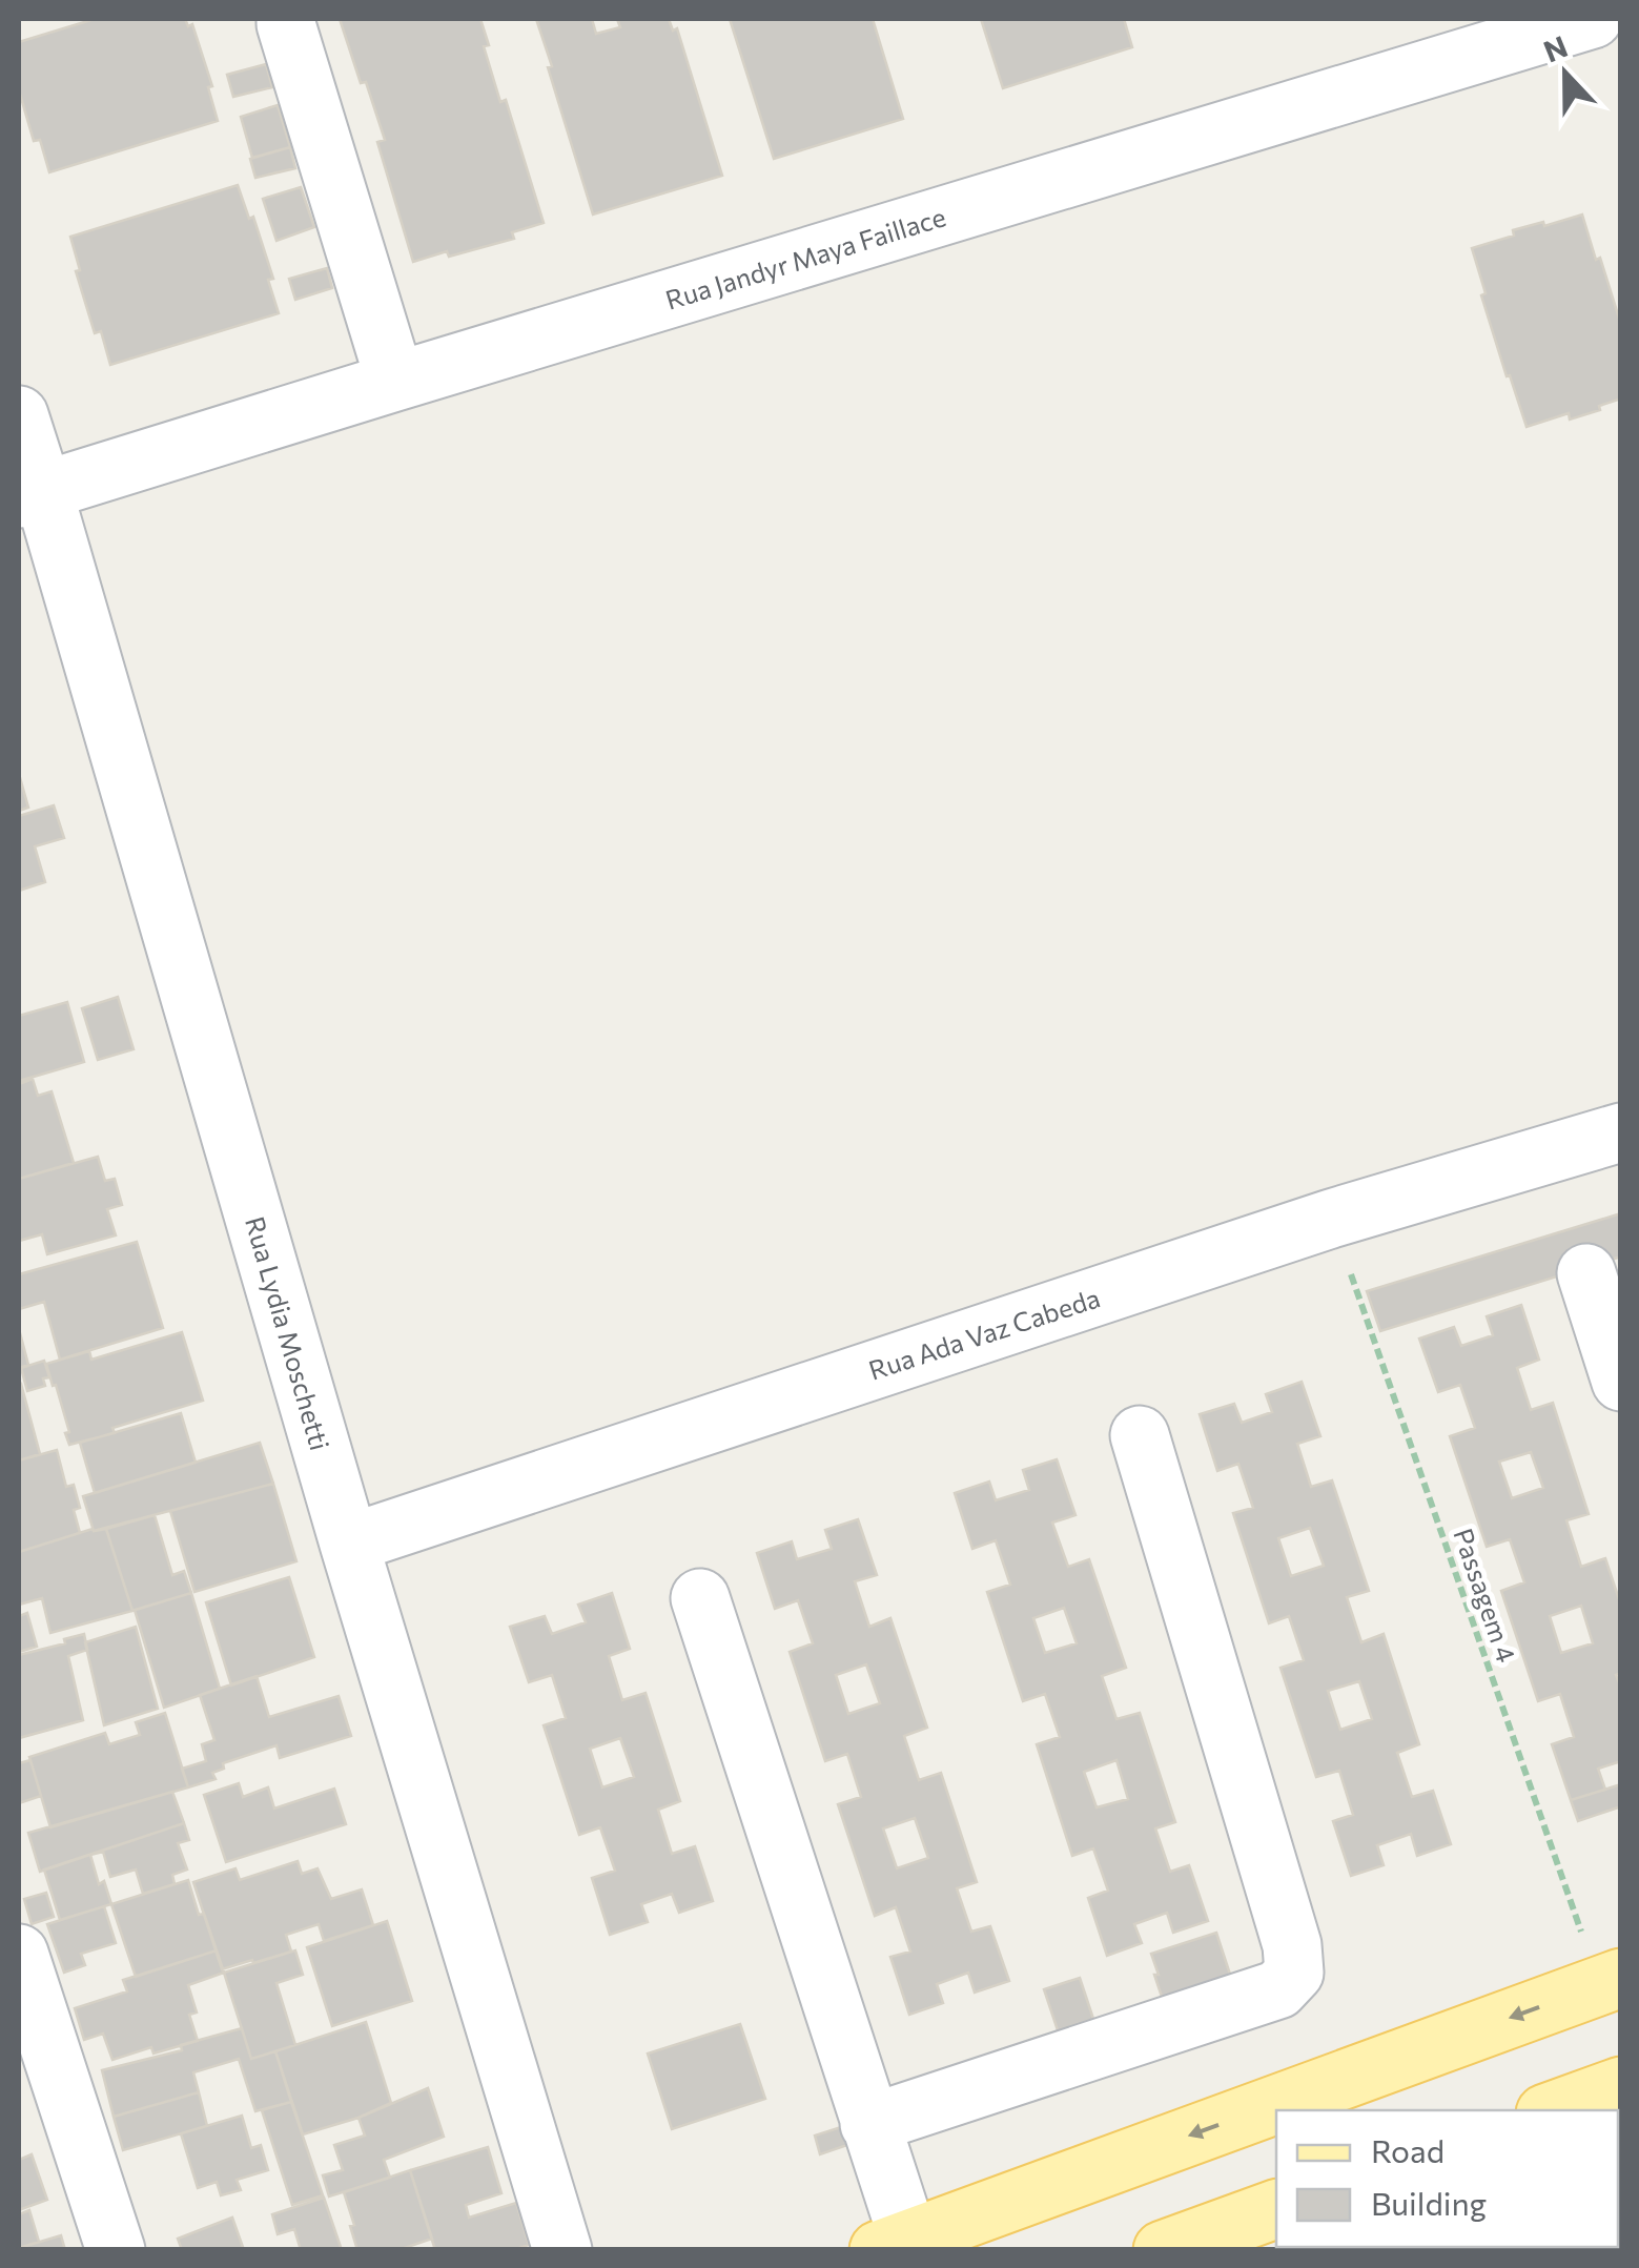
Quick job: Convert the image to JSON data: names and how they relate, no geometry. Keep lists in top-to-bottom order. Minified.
{"streets":{"street":["Rua Jandyr Maya Faillace","Rua Lydia Moschetti","Rua Ada Vaz Cabeda"],"path":["Passagem 4"]},"crossings":[["Rua Jandyr Maya Faillace","Rua Lydia Moschetti"],["Rua Lydia Moschetti","Rua Ada Vaz Cabeda"],["Rua Ada Vaz Cabeda","Passagem 4"]],"legend":["Road","Building"],"north":"top"}
